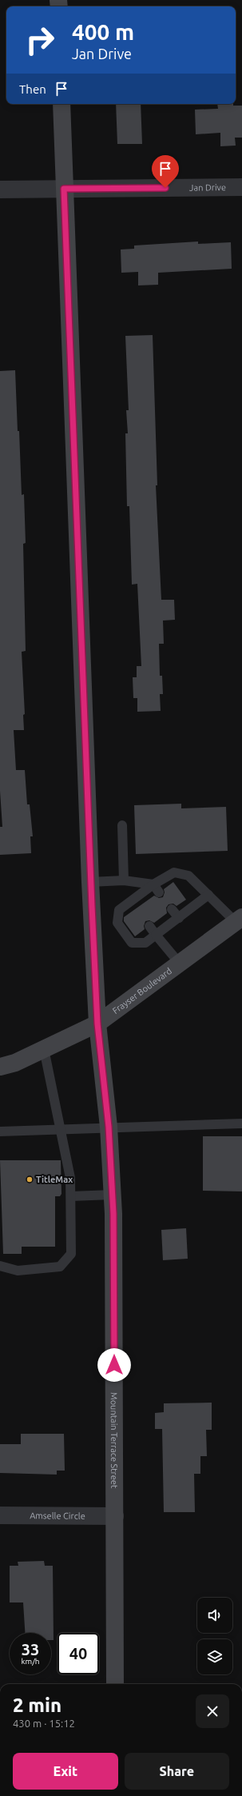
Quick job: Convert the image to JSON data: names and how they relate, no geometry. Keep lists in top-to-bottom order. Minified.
{"streets":{"street":["Jan Drive","Frayser Boulevard","Mountain Terrace Street","Amselle Circle"]},"crossings":[["Jan Drive","Mountain Terrace Street"],["Frayser Boulevard","Mountain Terrace Street"],["Mountain Terrace Street","Amselle Circle"]],"places":["TitleMax"],"page":{"turn":["400 m","Jan Drive"],"then":"Then","speed":"33 km/h","limit":"40","heading":["2 min","430 m · 15:12"],"buttons":["Exit","Share"]}}
